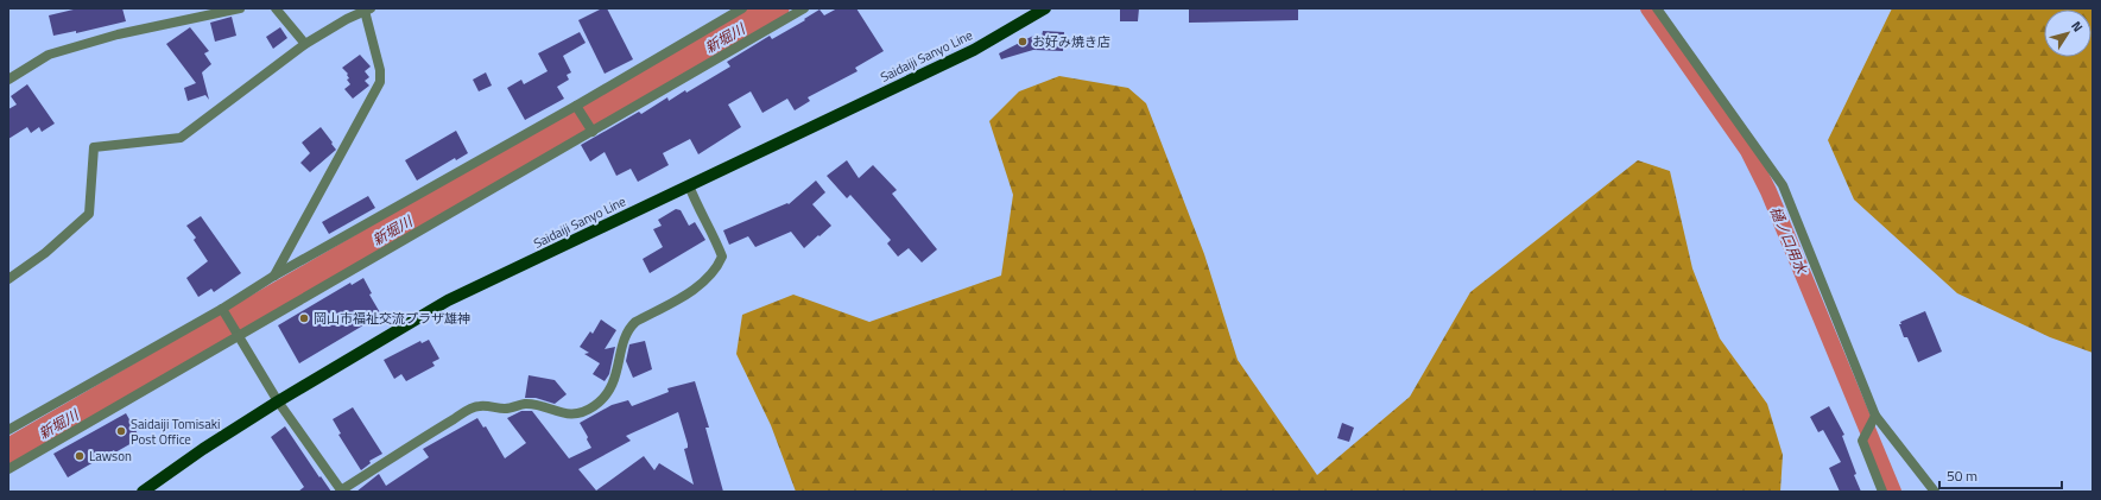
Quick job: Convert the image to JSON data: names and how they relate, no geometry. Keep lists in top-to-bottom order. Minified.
{"streets":{"main road":["Saidaiji Sanyo Line"]},"water":["新堀川","樋ノ口用水"],"places":["お好み焼き店","岡山市福祉交流プラザ雄神","Saidaiji Tomisaki Post Office","Lawson"],"scale_bar":"50 m","north":"top right"}
